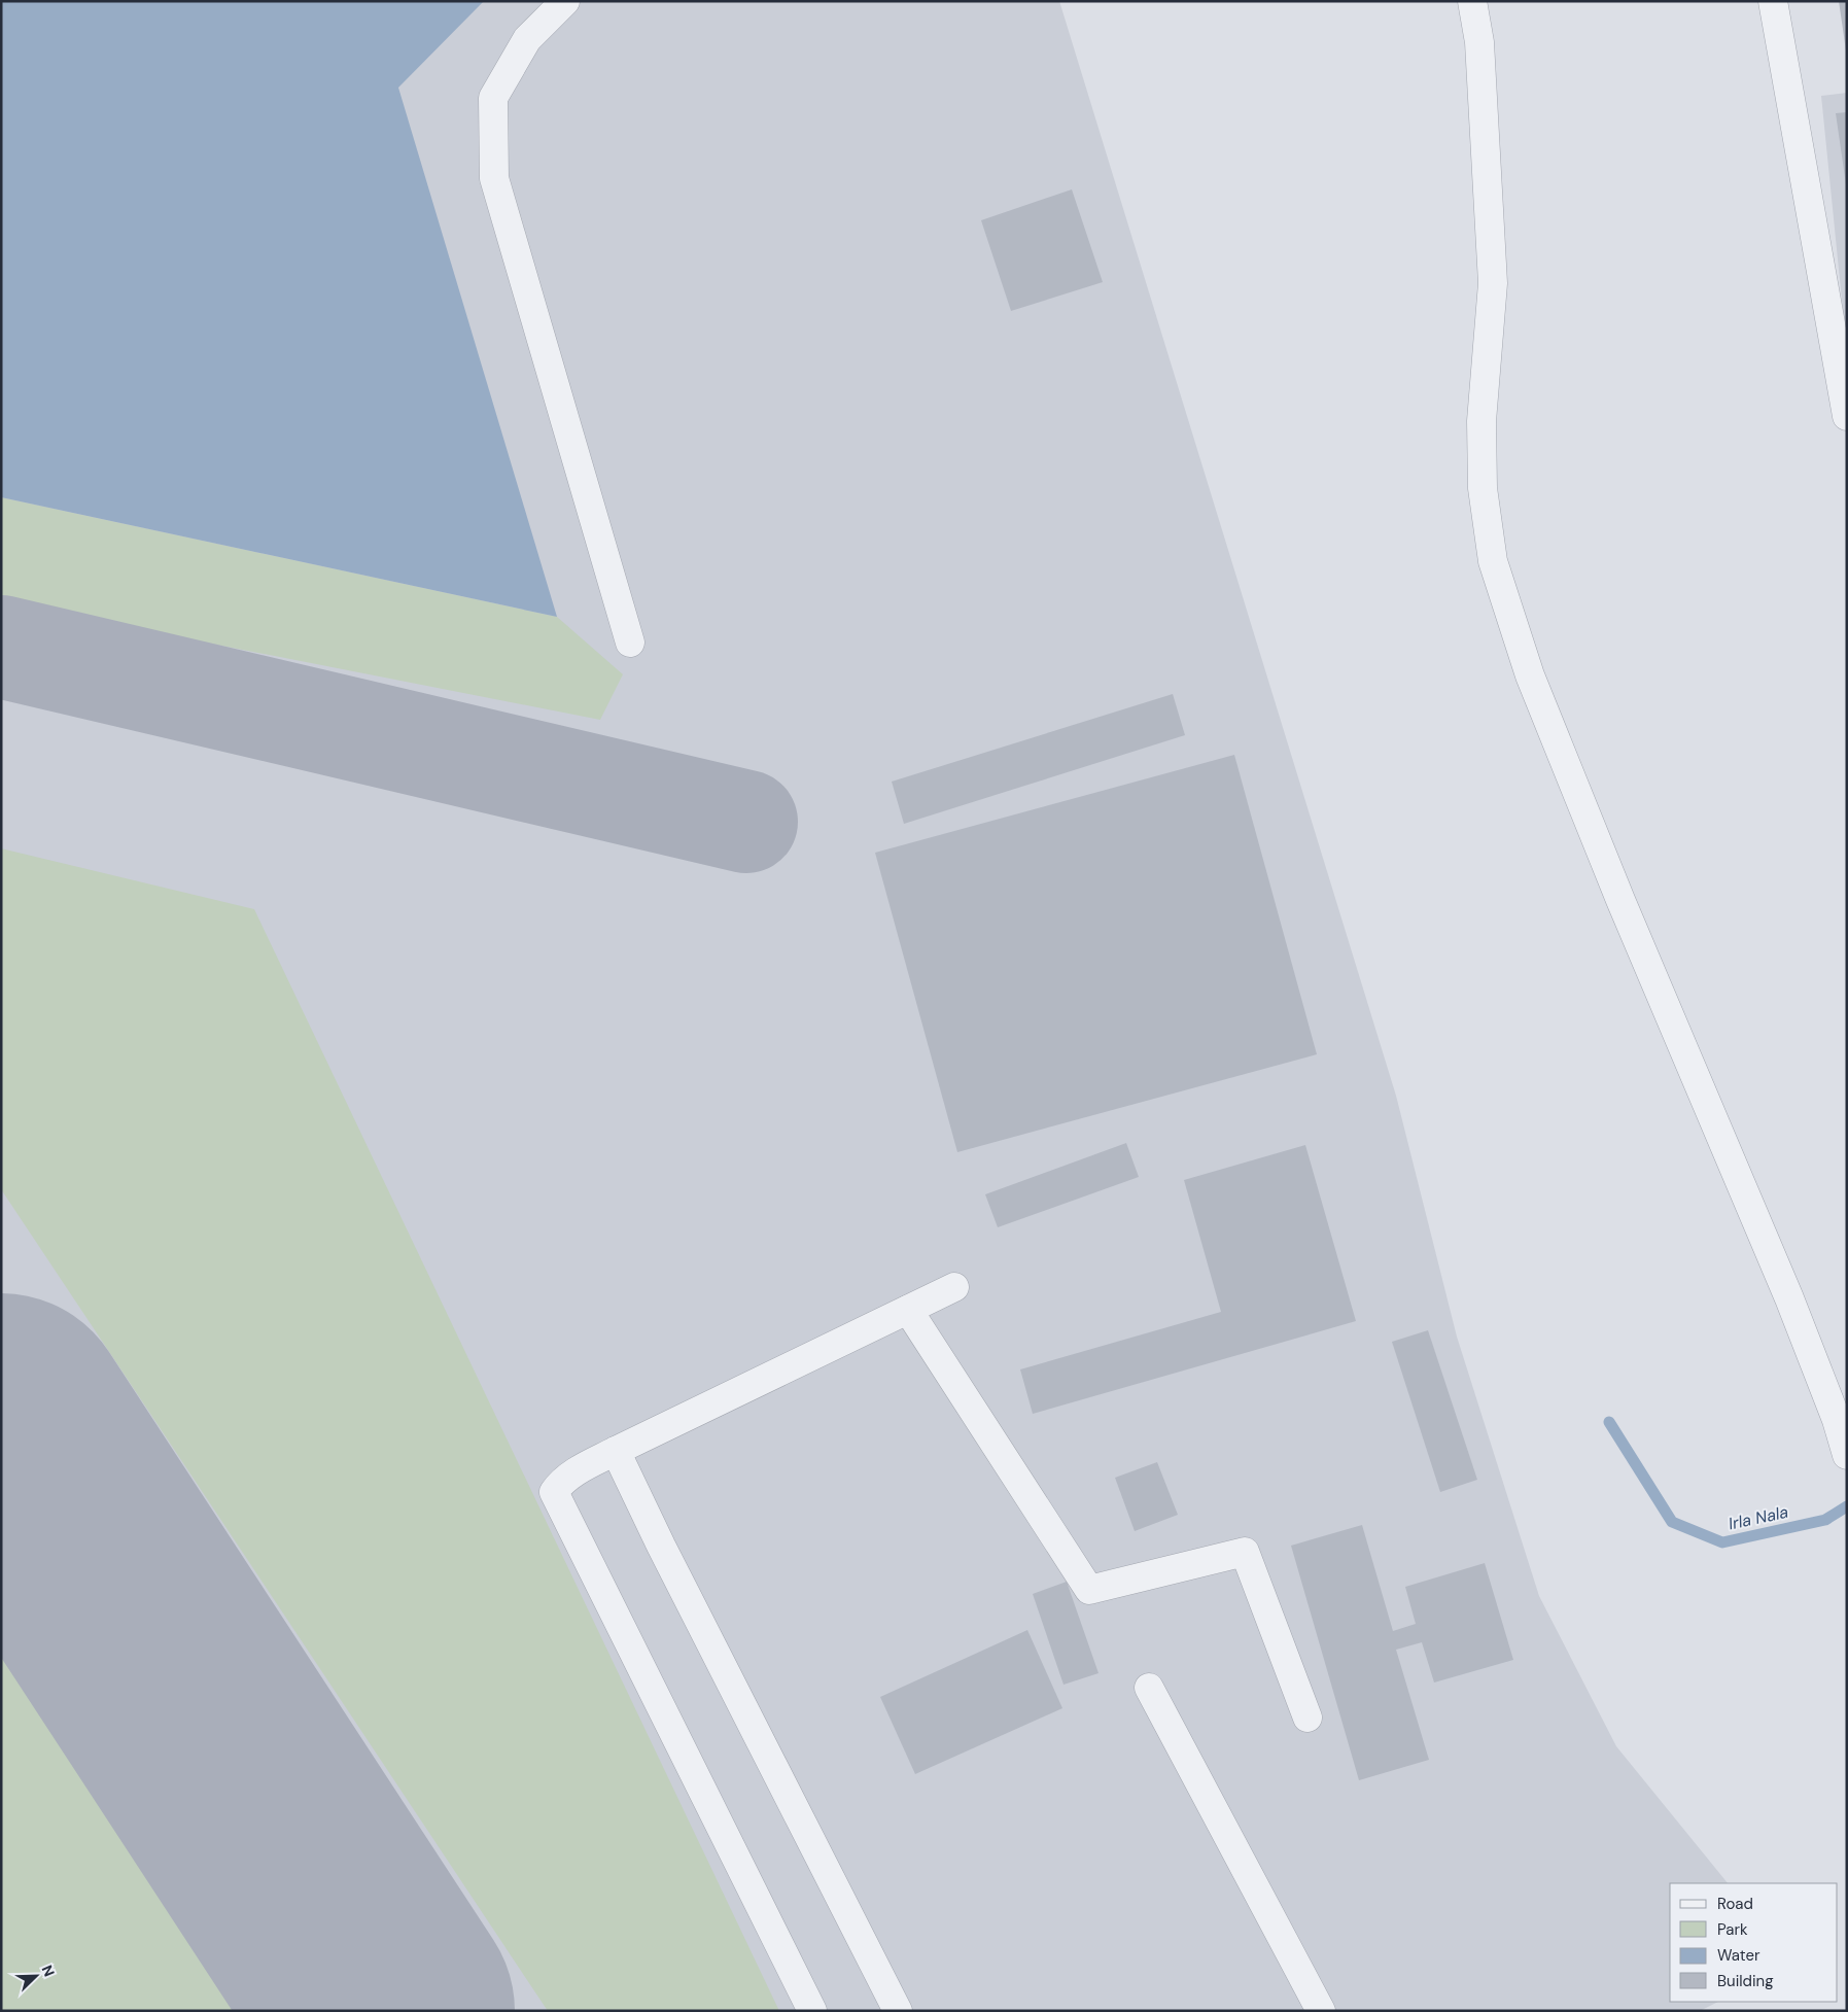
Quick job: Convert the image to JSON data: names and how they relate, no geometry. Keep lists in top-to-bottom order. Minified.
{"water":["Irla Nala"],"legend":["Road","Park","Water","Building"],"north":"top right"}
